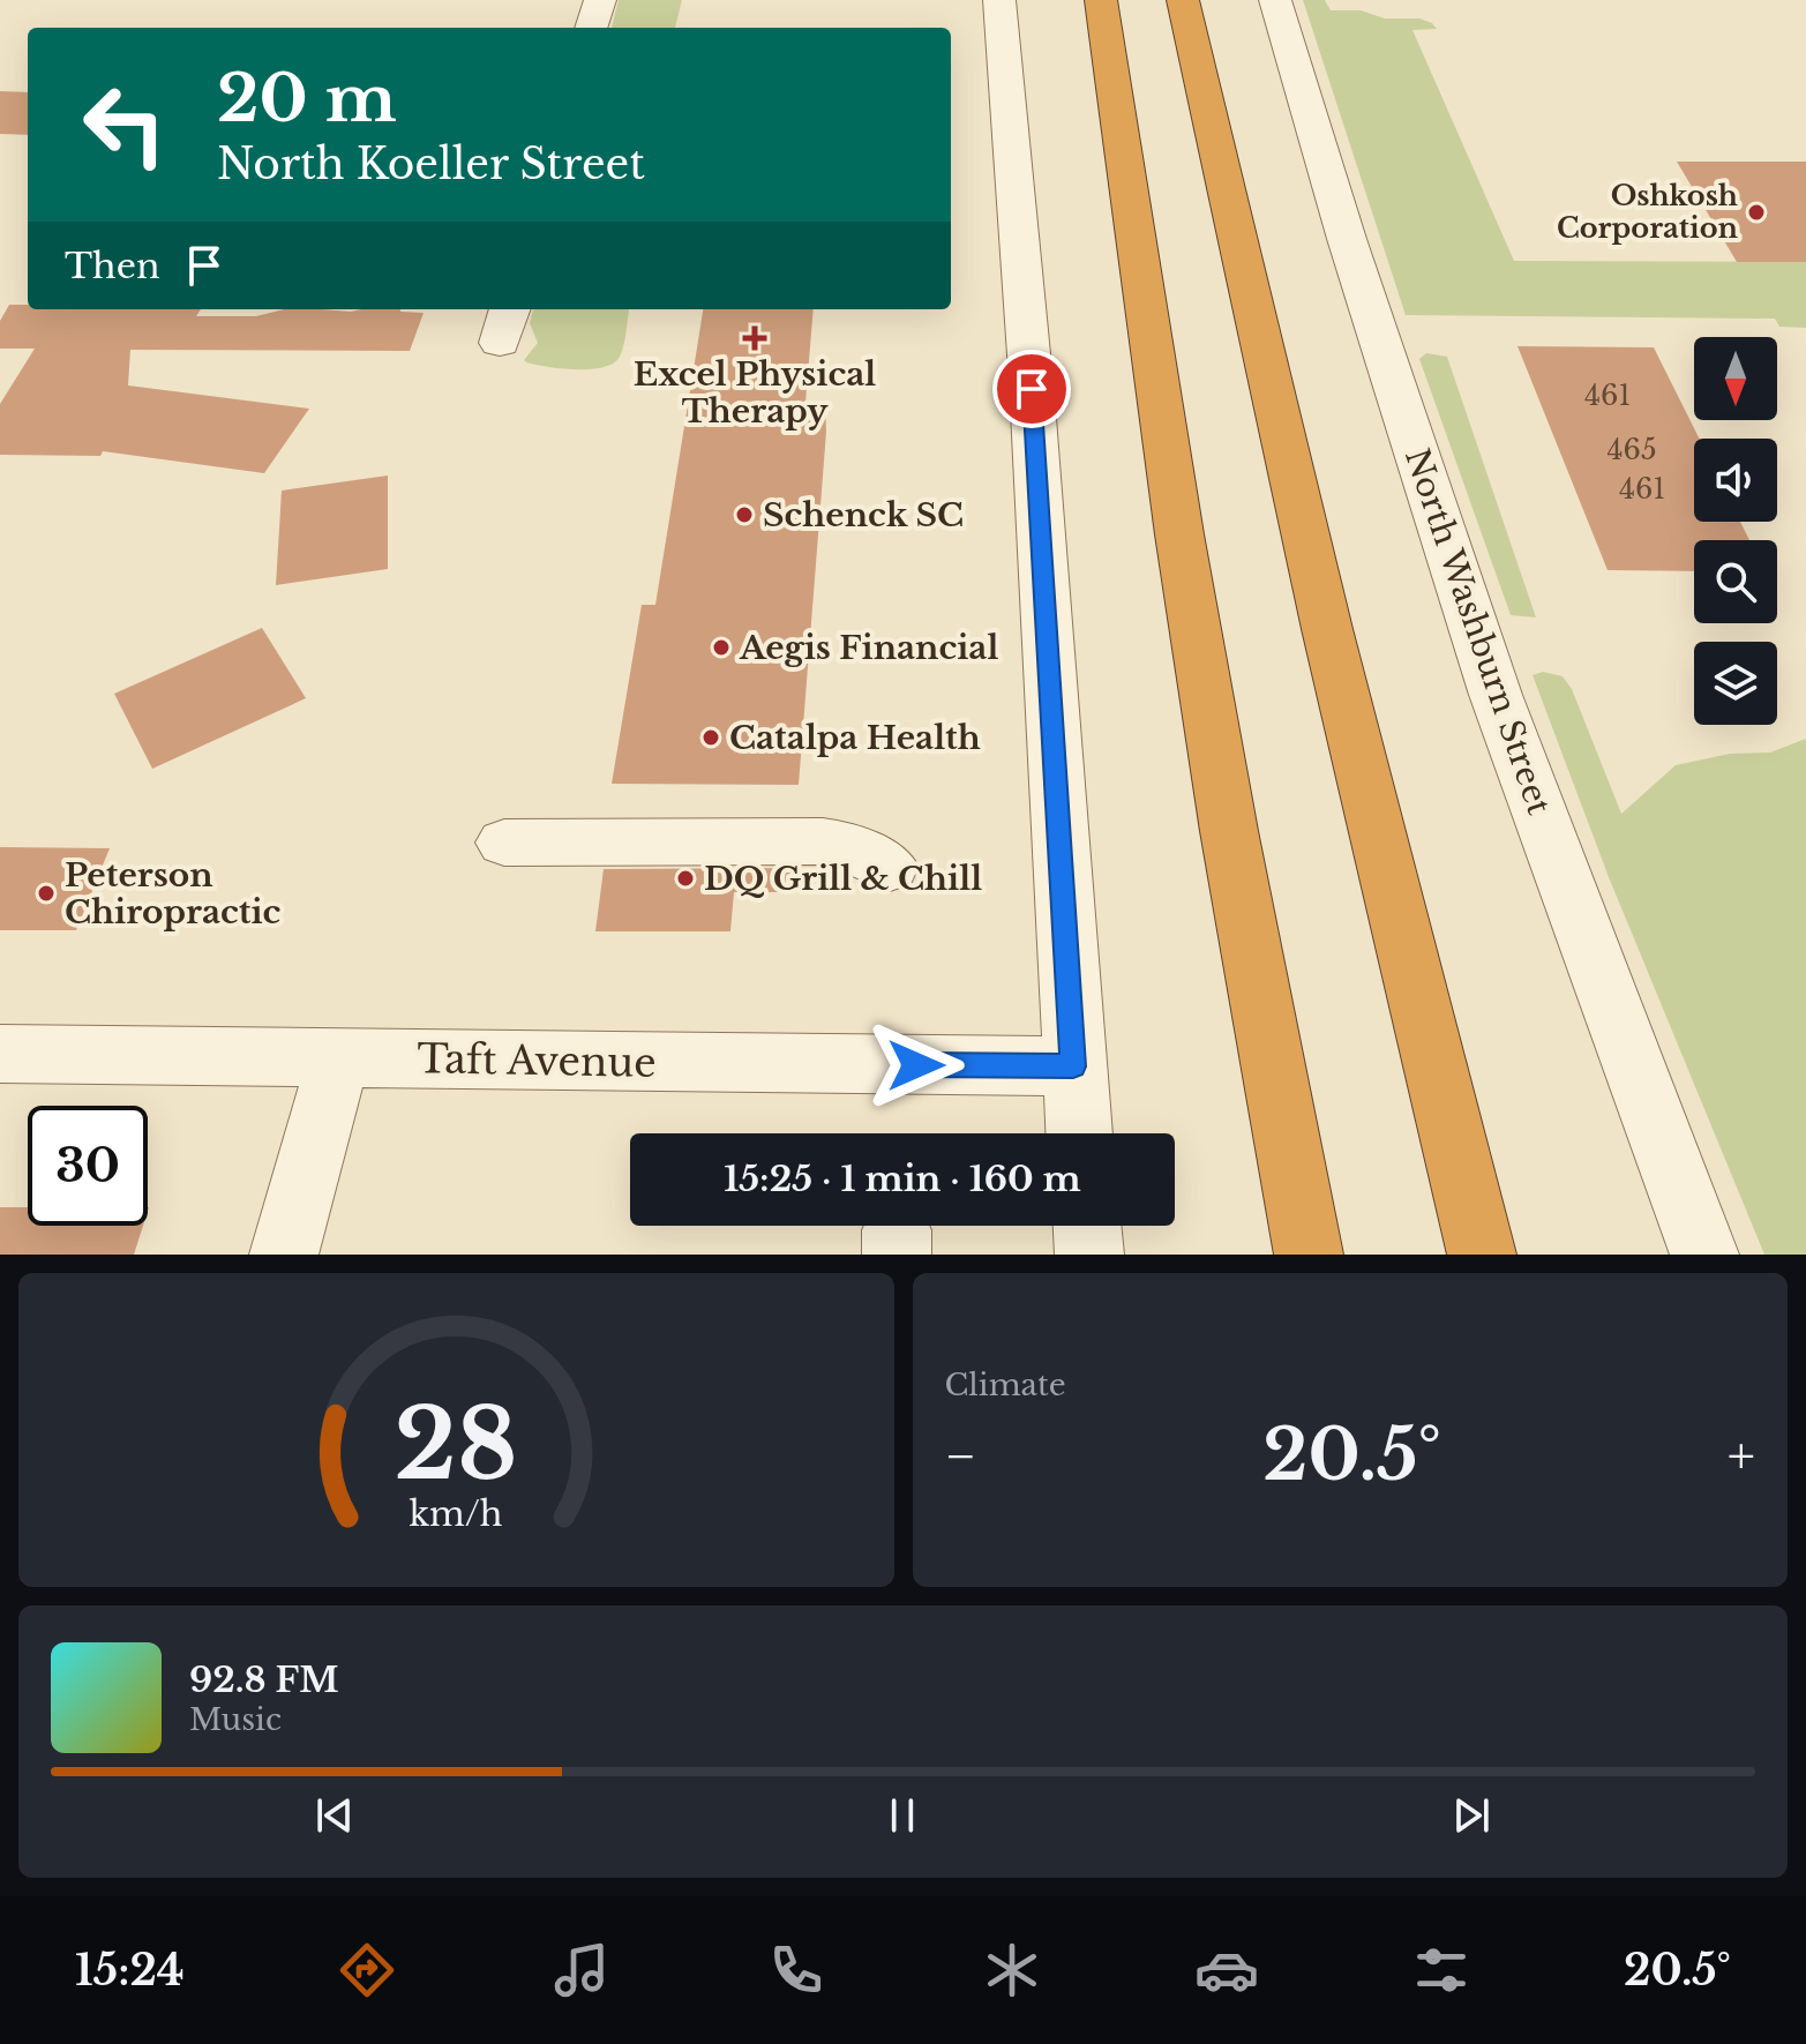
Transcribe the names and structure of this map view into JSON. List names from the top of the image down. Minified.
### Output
{"streets":{"street":["North Washburn Street","Taft Avenue"]},"places":{"other":["Oshkosh Corporation","Schenck SC","Aegis Financial","Catalpa Health","DQ Grill & Chill","Peterson Chiropractic"],"health":["Excel Physical Therapy"]},"house_numbers":["461","465","461"],"north":"bottom","page":{"turn":["20 m","North Koeller Street"],"then":"Then","limit":"30","trip":"15:25 · 1 min · 160 m","tile":"Climate","heat":["−","20.5°","+"],"song":["92.8 FM","Music"],"tabs":["15:24","20.5°"],"gauge":["28","km/h"]}}
